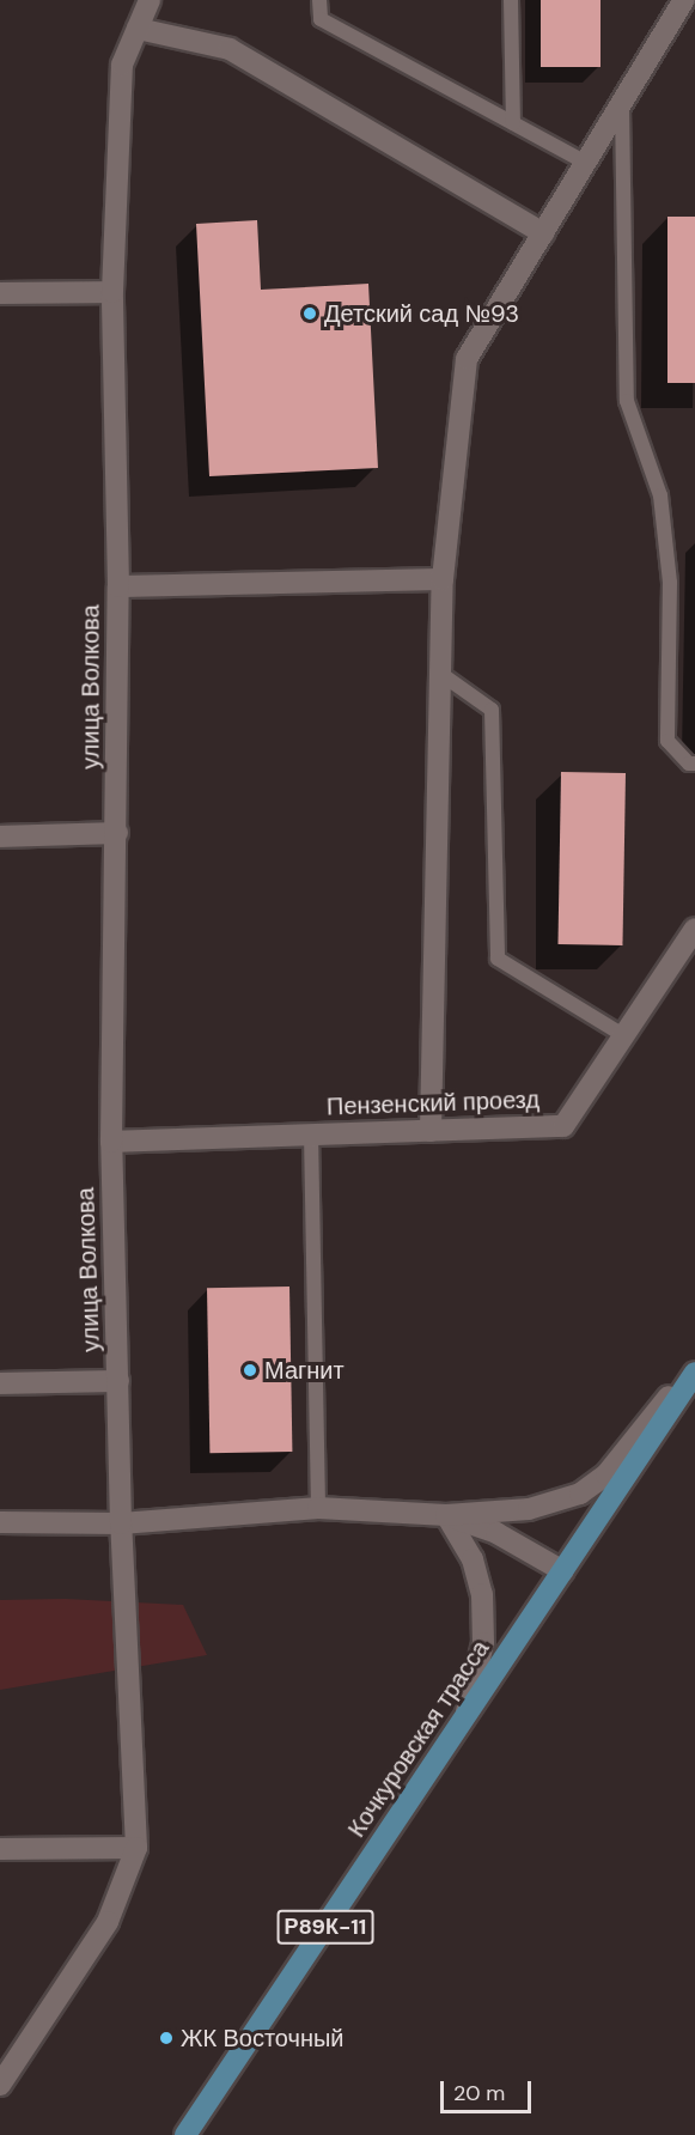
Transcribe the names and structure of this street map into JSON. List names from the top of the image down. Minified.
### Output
{"streets":{"main road":["Кочкуровская трасса","Р89К-11"],"street":["улица Волкова","Пензенский проезд"]},"crossings":[["улица Волкова","Пензенский проезд"]],"places":["Детский сад №93","Магнит","ЖК Восточный"],"scale_bar":"20 m"}
